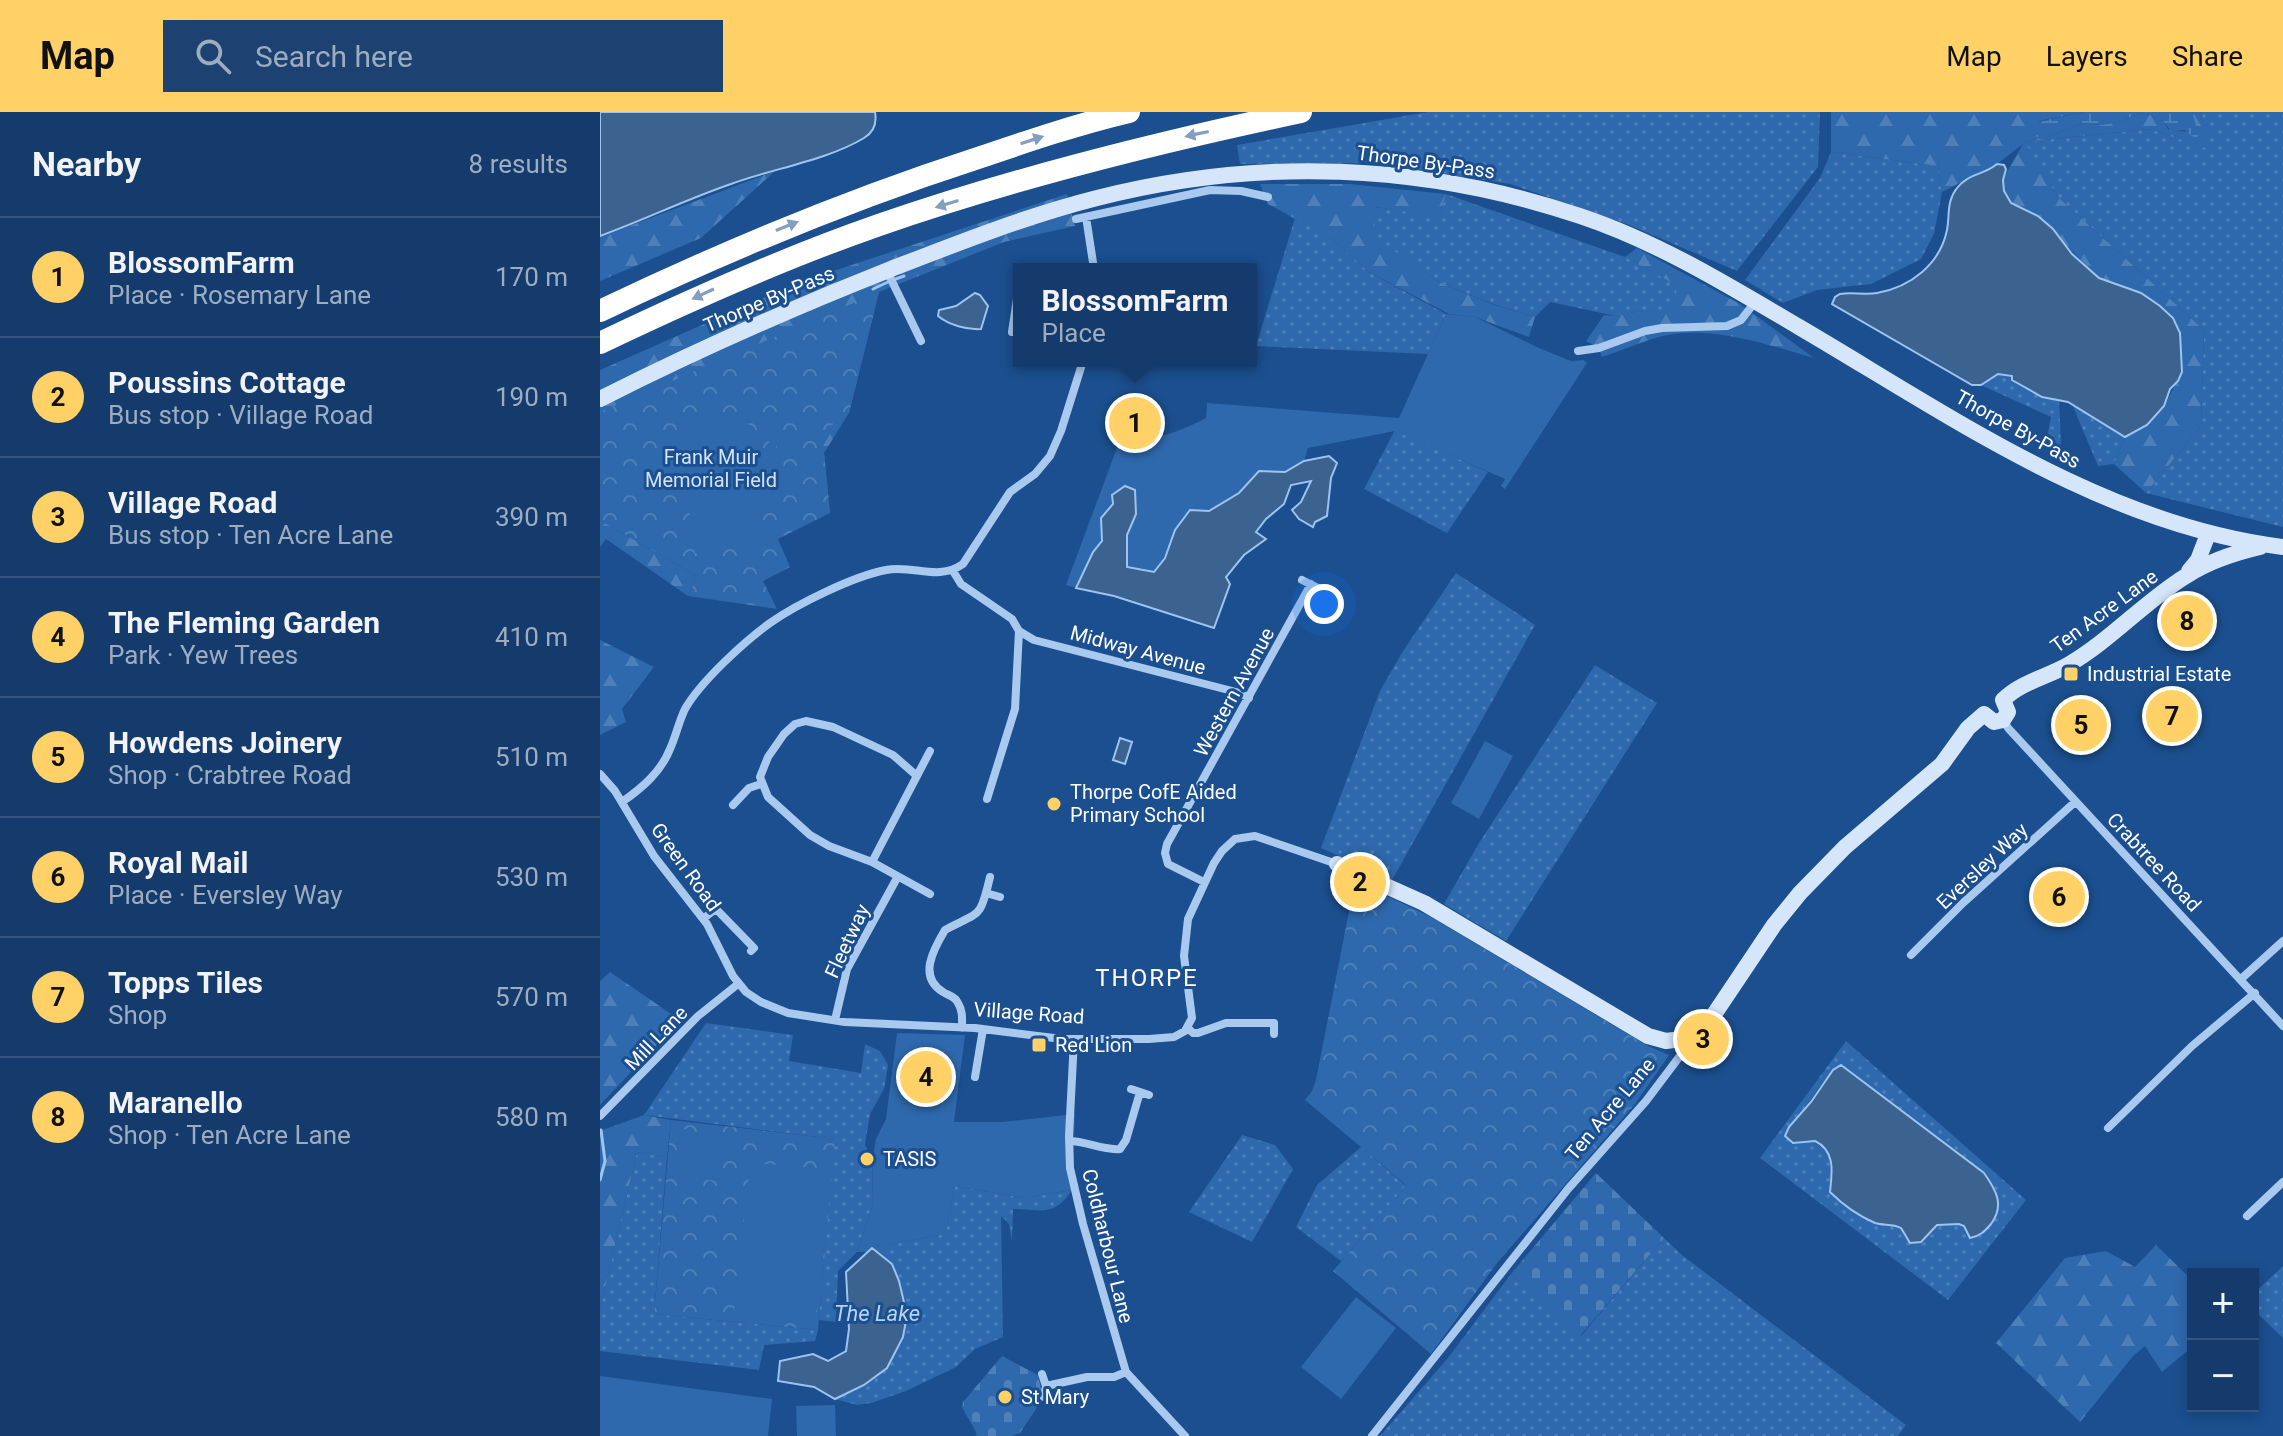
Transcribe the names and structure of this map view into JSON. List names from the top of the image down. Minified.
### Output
{"streets":{"main road":["Thorpe By-Pass","Ten Acre Lane"],"street":["Midway Avenue","Western Avenue","Crabtree Road","Eversley Way","Green Road","Fleetway","Village Road","Mill Lane","Coldharbour Lane"]},"crossings":[["Thorpe By-Pass","Ten Acre Lane"],["Ten Acre Lane","Crabtree Road"],["Midway Avenue","Western Avenue"],["Crabtree Road","Eversley Way"],["Green Road","Village Road"],["Green Road","Mill Lane"],["Fleetway","Village Road"],["Village Road","Mill Lane"],["Village Road","Coldharbour Lane"]],"districts":["THORPE"],"water":["The Lake"],"parks":["Frank Muir Memorial Field"],"places":{"transit":["Industrial Estate","Red Lion"],"other":["Thorpe CofE Aided Primary School","TASIS","St Mary"]},"page":{"header":"Map","search":"Search here","nav":["Map","Layers","Share"],"heading":["Nearby","8 results"],"list":[{"mark":"1","name":"BlossomFarm","note":"Place · Rosemary Lane","value":"170 m"},{"mark":"2","name":"Poussins Cottage","note":"Bus stop · Village Road","value":"190 m"},{"mark":"3","name":"Village Road","note":"Bus stop · Ten Acre Lane","value":"390 m"},{"mark":"4","name":"The Fleming Garden","note":"Park · Yew Trees","value":"410 m"},{"mark":"5","name":"Howdens Joinery","note":"Shop · Crabtree Road","value":"510 m"},{"mark":"6","name":"Royal Mail","note":"Place · Eversley Way","value":"530 m"},{"mark":"7","name":"Topps Tiles","note":"Shop","value":"570 m"},{"mark":"8","name":"Maranello","note":"Shop · Ten Acre Lane","value":"580 m"}],"popup":["BlossomFarm","Place"],"pins":["1","8","7","5","2","6","3","4"],"map_buttons":["+","−"]}}
